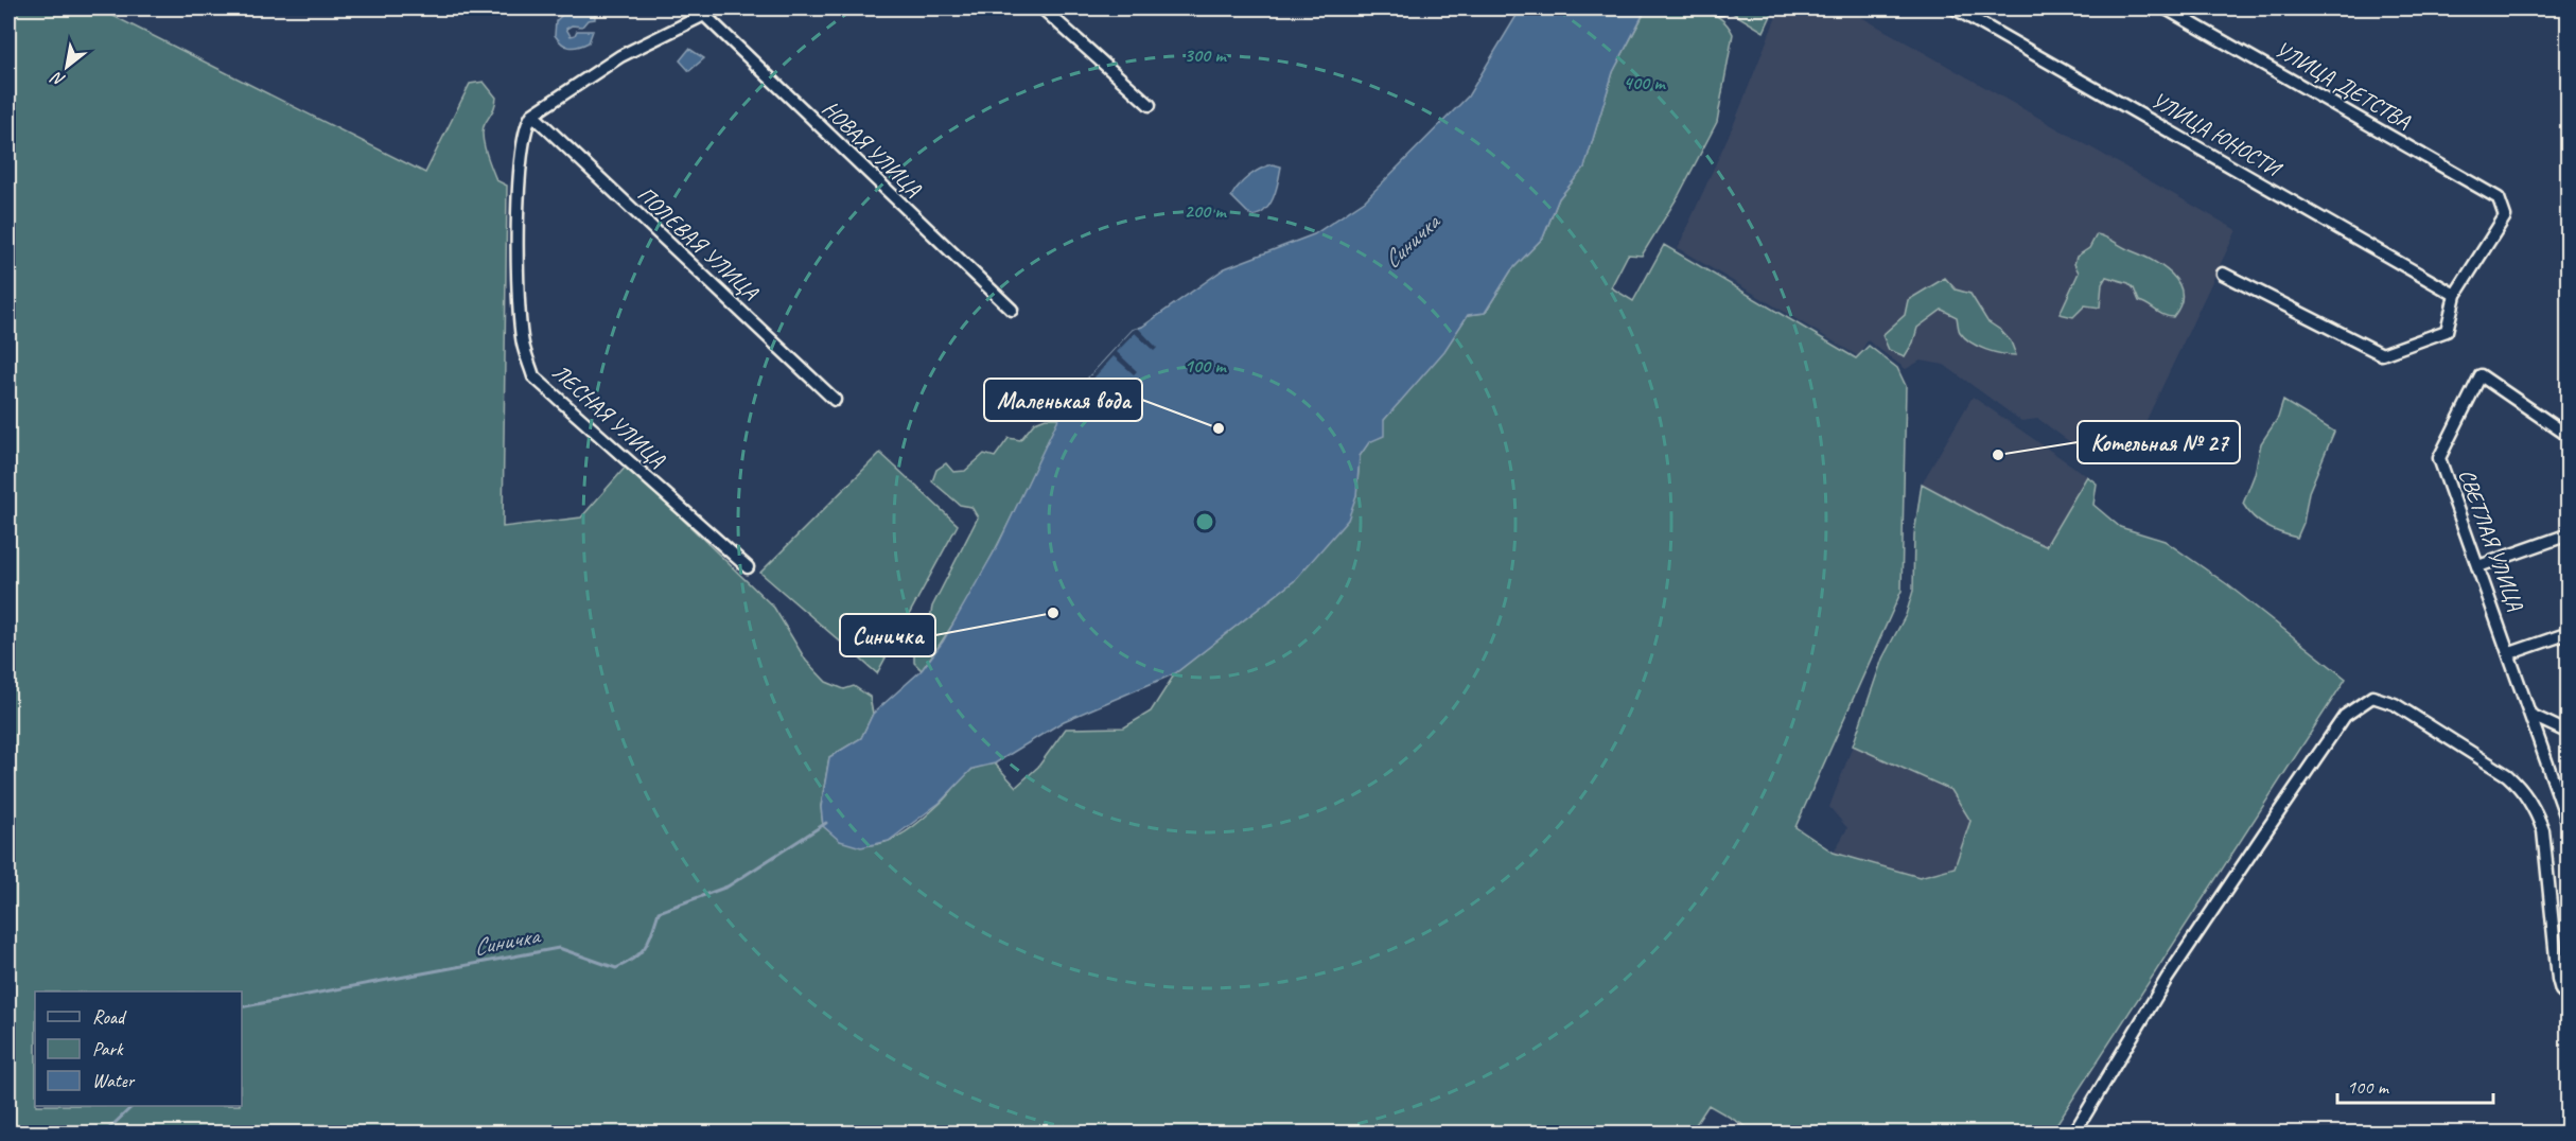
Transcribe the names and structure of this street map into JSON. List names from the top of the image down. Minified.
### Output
{"streets":{"street":["УЛИЦА ДЕТСТВА","УЛИЦА ЮНОСТИ","НОВАЯ УЛИЦА","ПОЛЕВАЯ УЛИЦА","ЛЕСНАЯ УЛИЦА","СВЕТЛАЯ УЛИЦА"]},"crossings":[["УЛИЦА ДЕТСТВА","УЛИЦА ЮНОСТИ"],["ПОЛЕВАЯ УЛИЦА","ЛЕСНАЯ УЛИЦА"]],"water":["Синичка"],"places":["Маленькая вода","Котельная № 27","Синичка"],"legend":["Road","Park","Water"],"scale_bar":"100 m","north":"bottom left","rings":["300 m","400 m","200 m","100 m"]}
